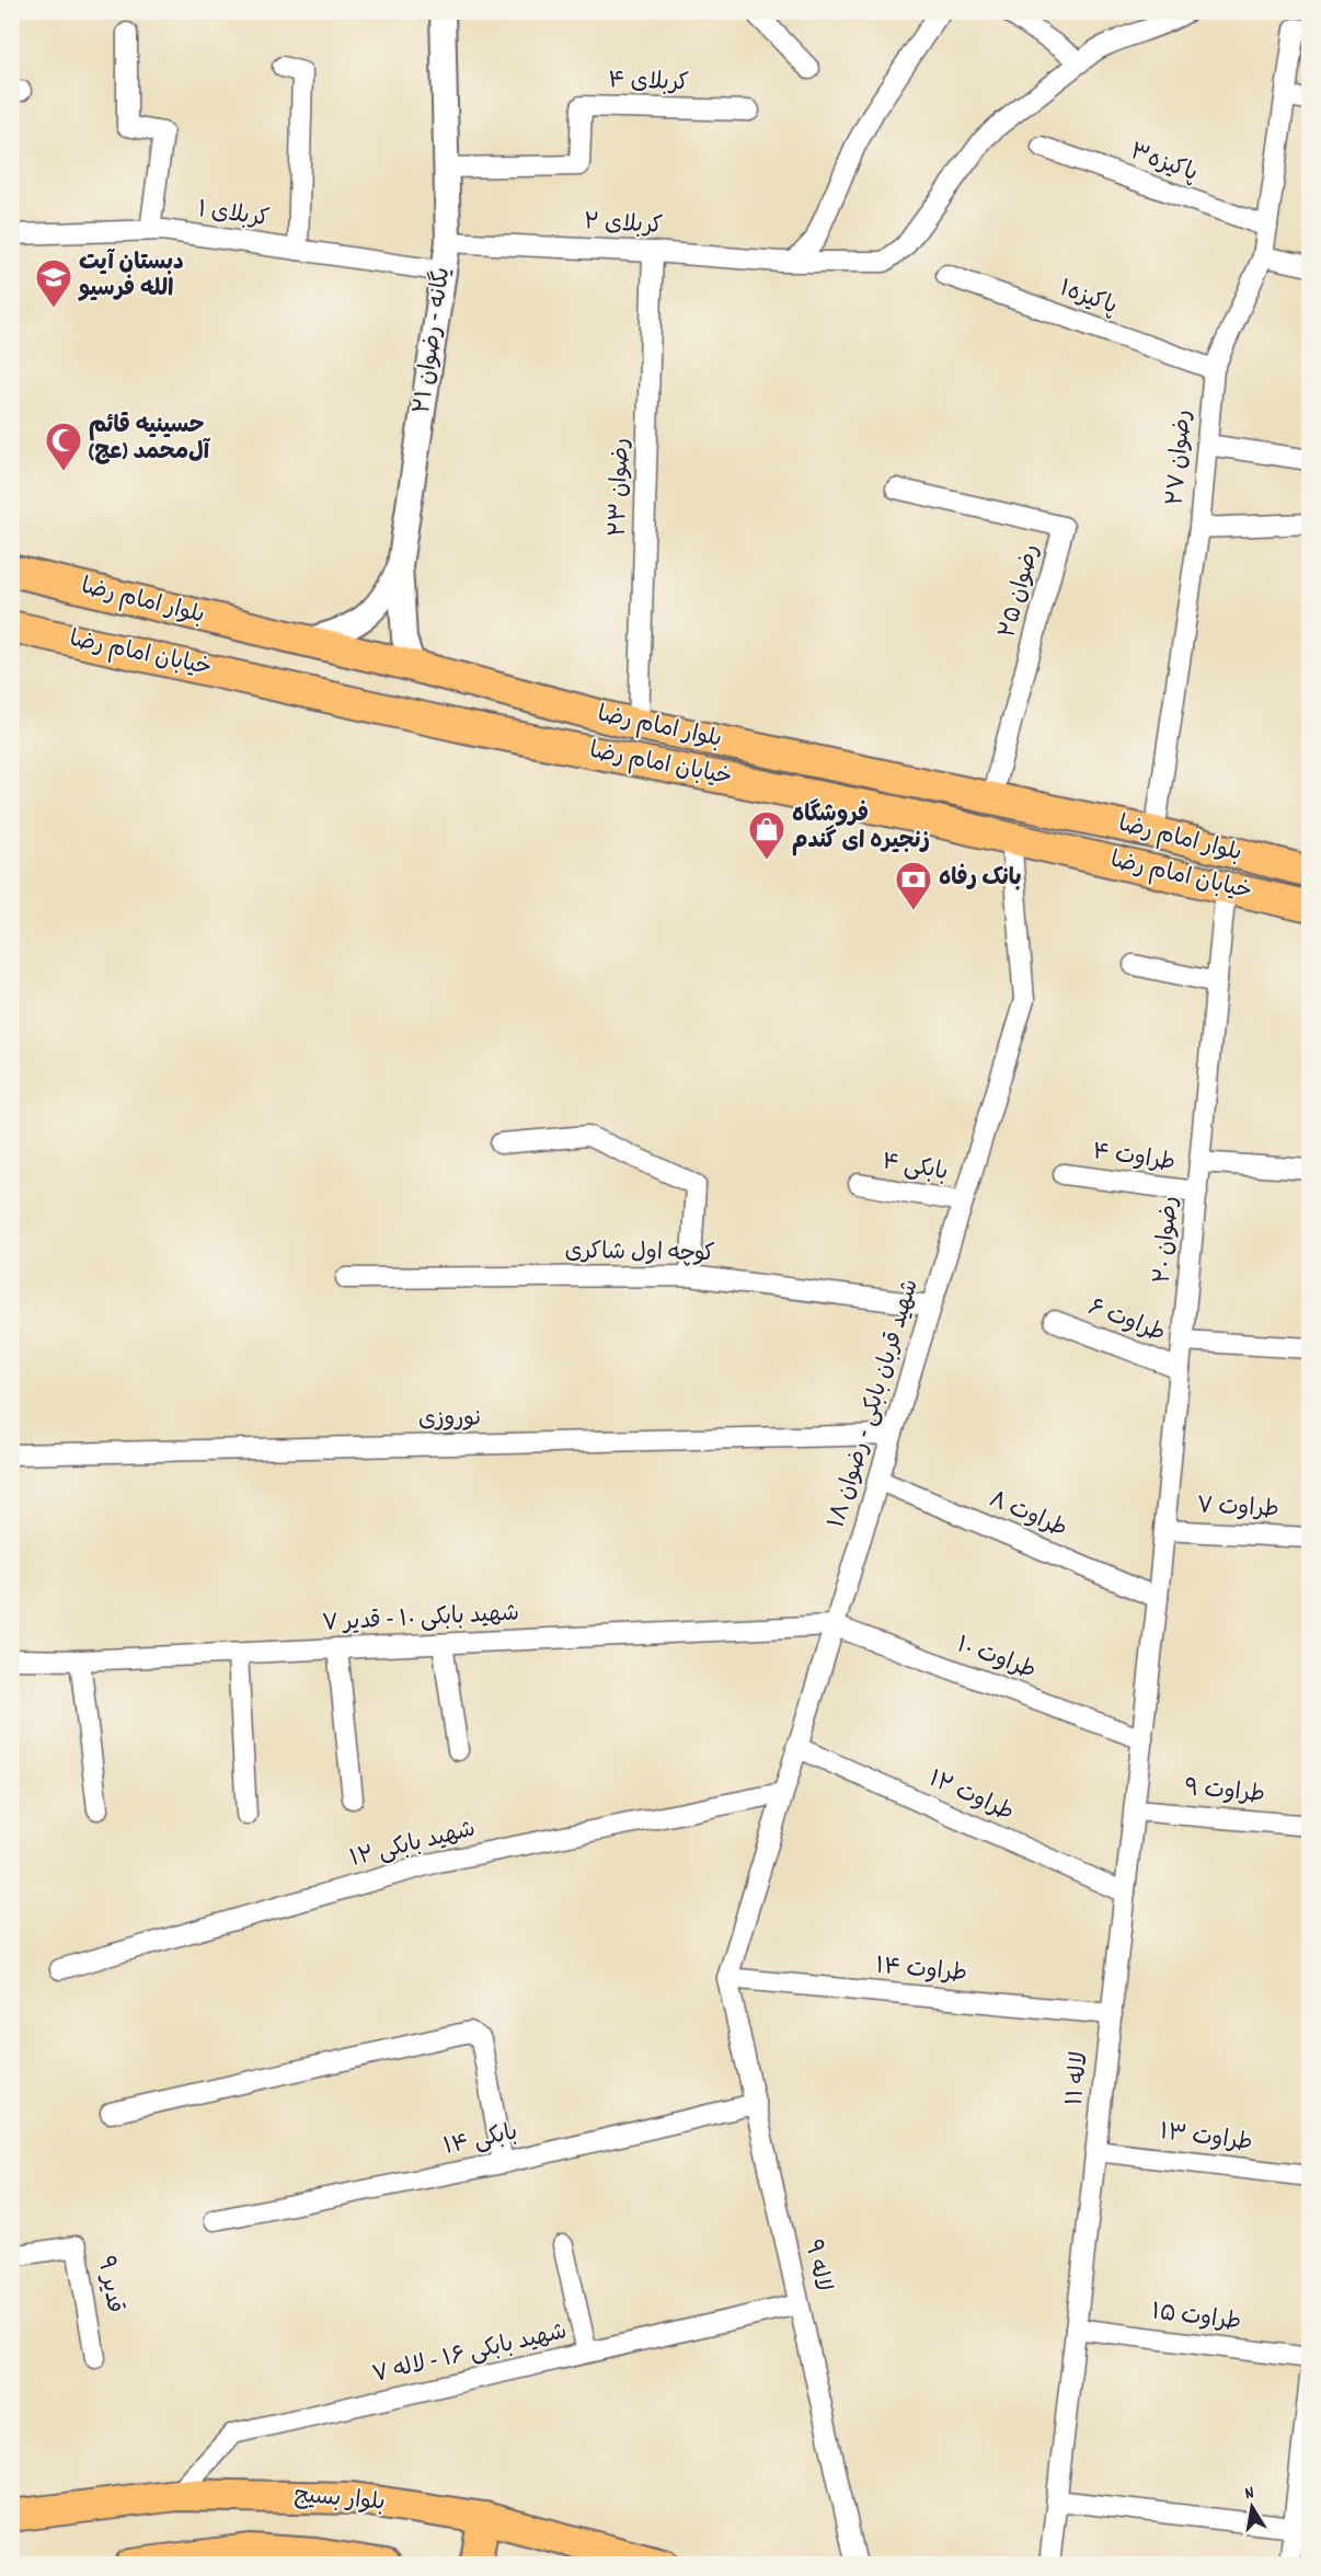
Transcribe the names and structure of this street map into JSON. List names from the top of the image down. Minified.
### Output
{"streets":{"main road":["بلوار امام رضا","خیابان امام رضا","بلوار بسیج"],"street":["کربلای ۴","پاکیزه۳","کربلای ۱","کربلای ۲","پاکیزه۱","یگانه - رضوان ۲۱","رضوان ۲۷","رضوان ۲۳","رضوان ۲۵","طراوت ۴","بابکی ۴","رضوان ۲۰","کوچه اول شاکری","طراوت ۶","شهید قربان بابکی - رضوان ۱۸","نوروزی","طراوت ۷","طراوت ۸","شهید بابکی ۱۰ - قدیر ۷","طراوت ۱۰","طراوت ۹","طراوت ۱۲","شهید بابکی ۱۲","طراوت ۱۴","لاله ۱۱","طراوت ۱۳","بابکی ۱۴","لاله ۹","قدیر ۹","طراوت ۱۵","شهید بابکی ۱۶ - لاله ۷"]},"crossings":[["کربلای ۴","یگانه - رضوان ۲۱"],["پاکیزه۳","رضوان ۲۷"],["کربلای ۱","یگانه - رضوان ۲۱"],["کربلای ۲","یگانه - رضوان ۲۱"],["کربلای ۲","رضوان ۲۳"],["پاکیزه۱","رضوان ۲۷"],["یگانه - رضوان ۲۱","بلوار امام رضا"],["رضوان ۲۷","بلوار امام رضا"],["رضوان ۲۳","بلوار امام رضا"],["رضوان ۲۵","بلوار امام رضا"],["خیابان امام رضا","رضوان ۲۰"],["خیابان امام رضا","شهید قربان بابکی - رضوان ۱۸"],["طراوت ۴","رضوان ۲۰"],["بابکی ۴","شهید قربان بابکی - رضوان ۱۸"],["رضوان ۲۰","طراوت ۶"],["رضوان ۲۰","طراوت ۷"],["رضوان ۲۰","طراوت ۸"],["رضوان ۲۰","لاله ۱۱"],["کوچه اول شاکری","شهید قربان بابکی - رضوان ۱۸"],["شهید قربان بابکی - رضوان ۱۸","نوروزی"],["شهید قربان بابکی - رضوان ۱۸","طراوت ۸"],["شهید قربان بابکی - رضوان ۱۸","شهید بابکی ۱۰ - قدیر ۷"],["شهید قربان بابکی - رضوان ۱۸","طراوت ۱۰"],["شهید قربان بابکی - رضوان ۱۸","طراوت ۱۲"],["شهید قربان بابکی - رضوان ۱۸","شهید بابکی ۱۲"],["شهید قربان بابکی - رضوان ۱۸","طراوت ۱۴"],["شهید قربان بابکی - رضوان ۱۸","لاله ۹"],["طراوت ۸","لاله ۱۱"],["شهید بابکی ۱۰ - قدیر ۷","طراوت ۱۰"],["طراوت ۱۰","لاله ۱۱"],["طراوت ۹","لاله ۱۱"],["طراوت ۱۲","لاله ۱۱"],["طراوت ۱۴","لاله ۱۱"],["طراوت ۱۴","لاله ۹"],["لاله ۱۱","طراوت ۱۳"],["لاله ۱۱","طراوت ۱۵"],["بابکی ۱۴","لاله ۹"],["لاله ۹","شهید بابکی ۱۶ - لاله ۷"],["شهید بابکی ۱۶ - لاله ۷","بلوار بسیج"]],"places":{"school or university":["دبستان آیت الله فرسیو"],"mosque":["حسینیه قائم آل‌محمد (عج)"],"shop":["فروشگاه زنجیره ای گندم"],"bank":["بانک رفاه"]},"north":"top"}
